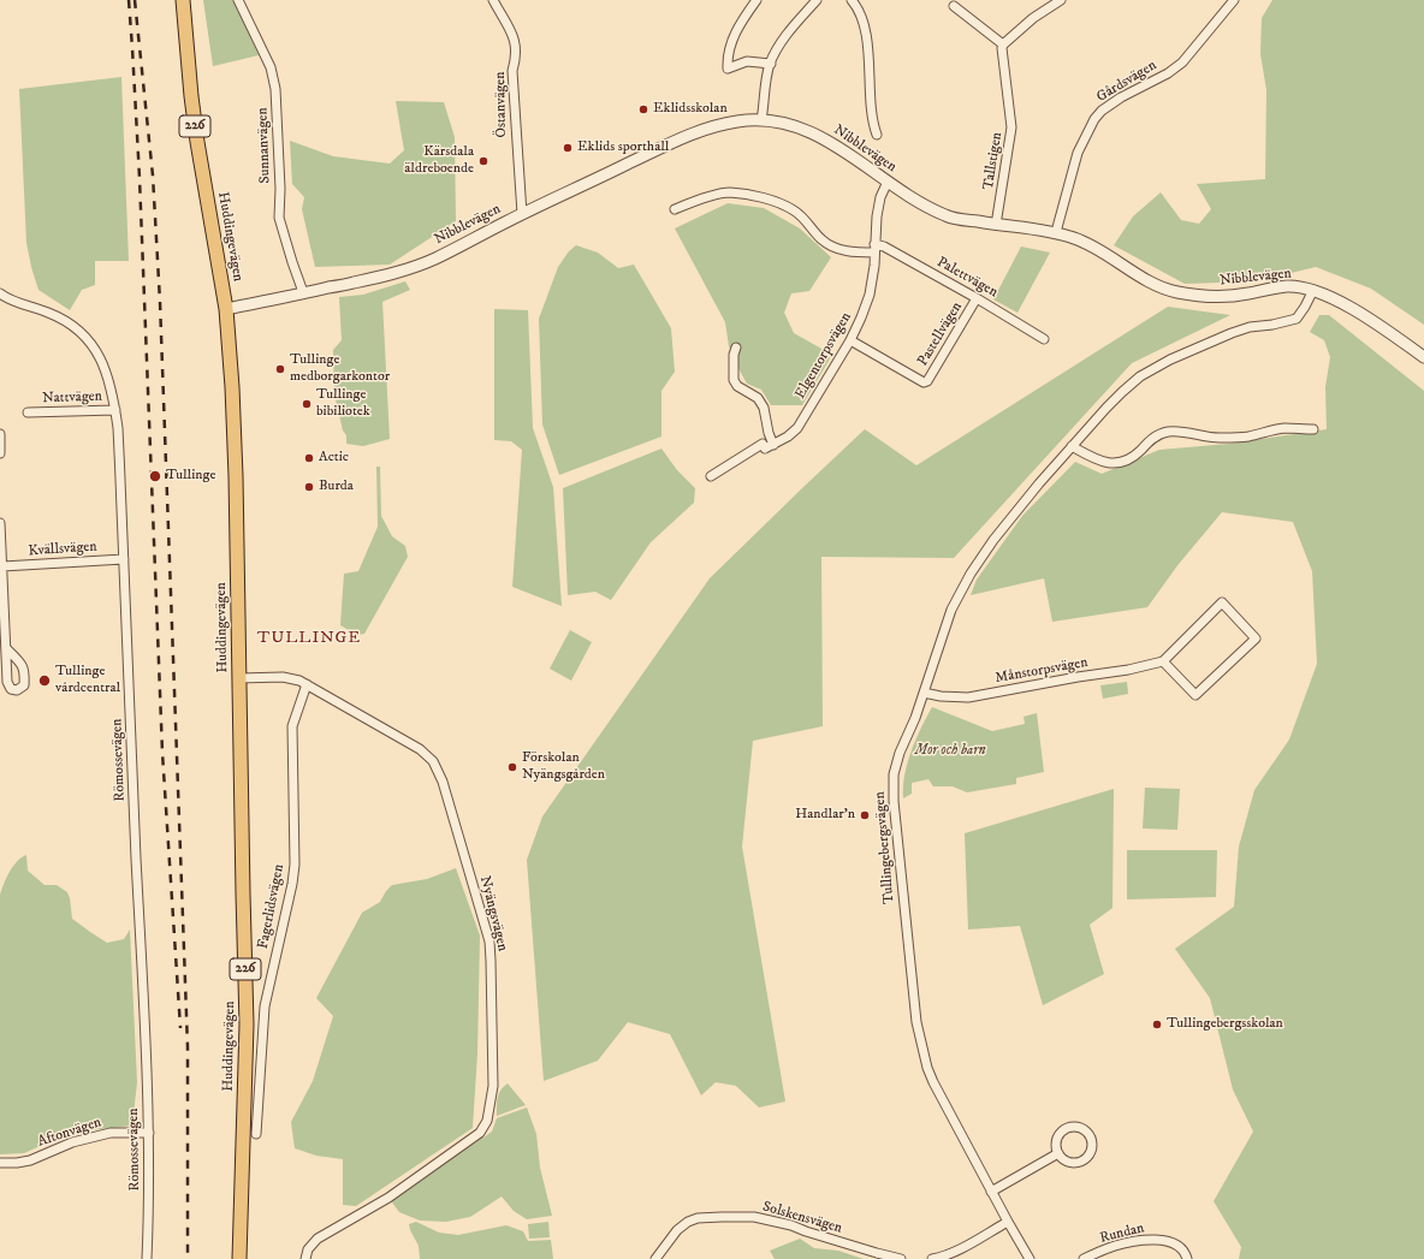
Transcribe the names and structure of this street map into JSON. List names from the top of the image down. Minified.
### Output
{"streets":{"main road":["226","Huddingevägen"],"street":["Gårdsvägen","Östanvägen","Sunnanvägen","Nibblevägen","Tallstigen","Palettvägen","Pastellvägen","Elgentorpsvägen","Nattvägen","Kvällsvägen","Månstorpsvägen","Römossevägen","Tullingebergsvägen","Fagerlidsvägen","Nyängsvägen","Aftonvägen","Solskensvägen","Rundan"]},"crossings":[["Gårdsvägen","Nibblevägen"],["Östanvägen","Nibblevägen"],["Sunnanvägen","Nibblevägen"],["Nibblevägen","Tallstigen"],["Nibblevägen","Huddingevägen"],["Nibblevägen","Elgentorpsvägen"],["Nibblevägen","Tullingebergsvägen"],["Huddingevägen","Nyängsvägen"],["Palettvägen","Pastellvägen"],["Palettvägen","Elgentorpsvägen"],["Pastellvägen","Elgentorpsvägen"],["Nattvägen","Römossevägen"],["Kvällsvägen","Römossevägen"],["Månstorpsvägen","Tullingebergsvägen"],["Römossevägen","Aftonvägen"],["Fagerlidsvägen","Nyängsvägen"]],"districts":["TULLINGE"],"parks":["Mor och barn"],"places":["Eklidsskolan","Eklids sporthall","Kärsdala äldreboende","Tullinge medborgarkontor","Tullinge bibiliotek","Actic","Tullinge","Burda","Tullinge vårdcentral","Förskolan Nyängsgården","Handlar'n","Tullingebergsskolan"]}
